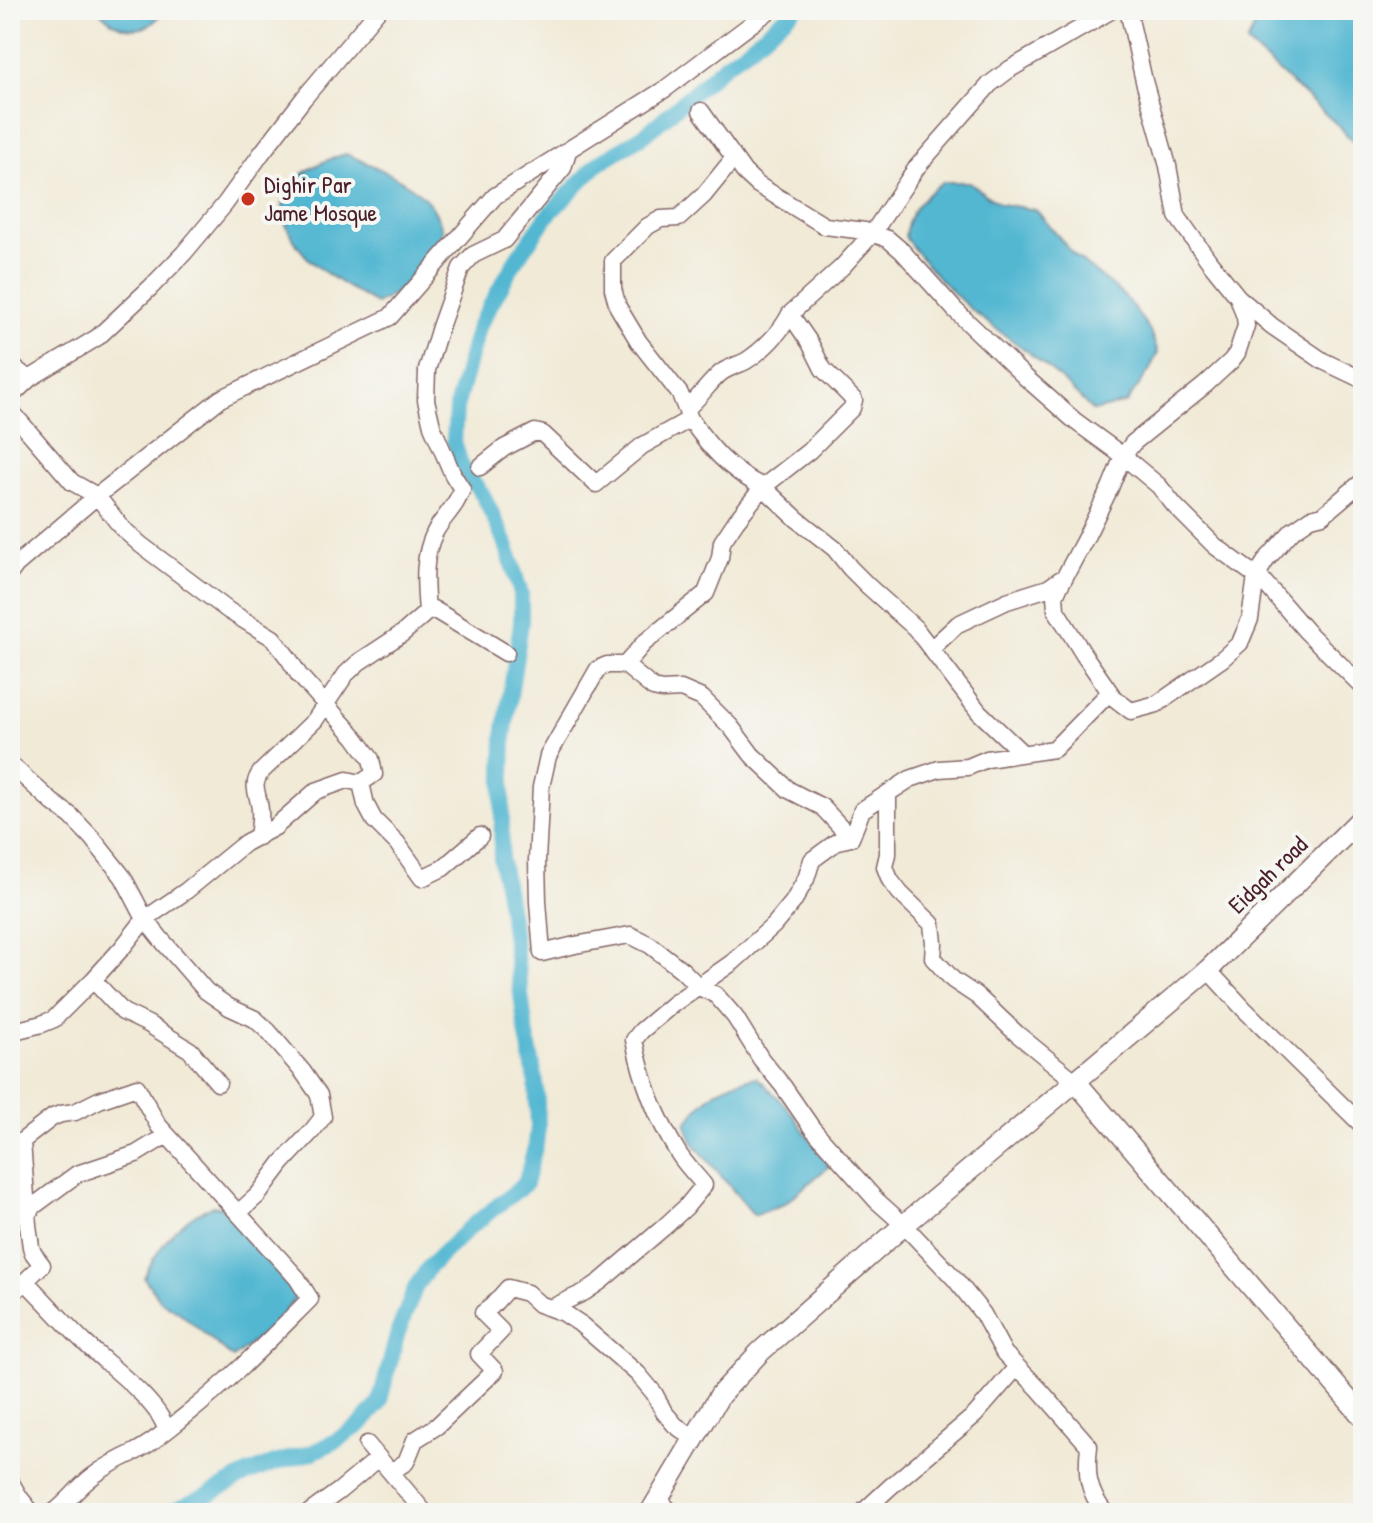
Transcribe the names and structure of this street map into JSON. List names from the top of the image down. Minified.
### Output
{"streets":{"street":["Eidgah road"]},"places":["Dighir Par Jame Mosque"]}
